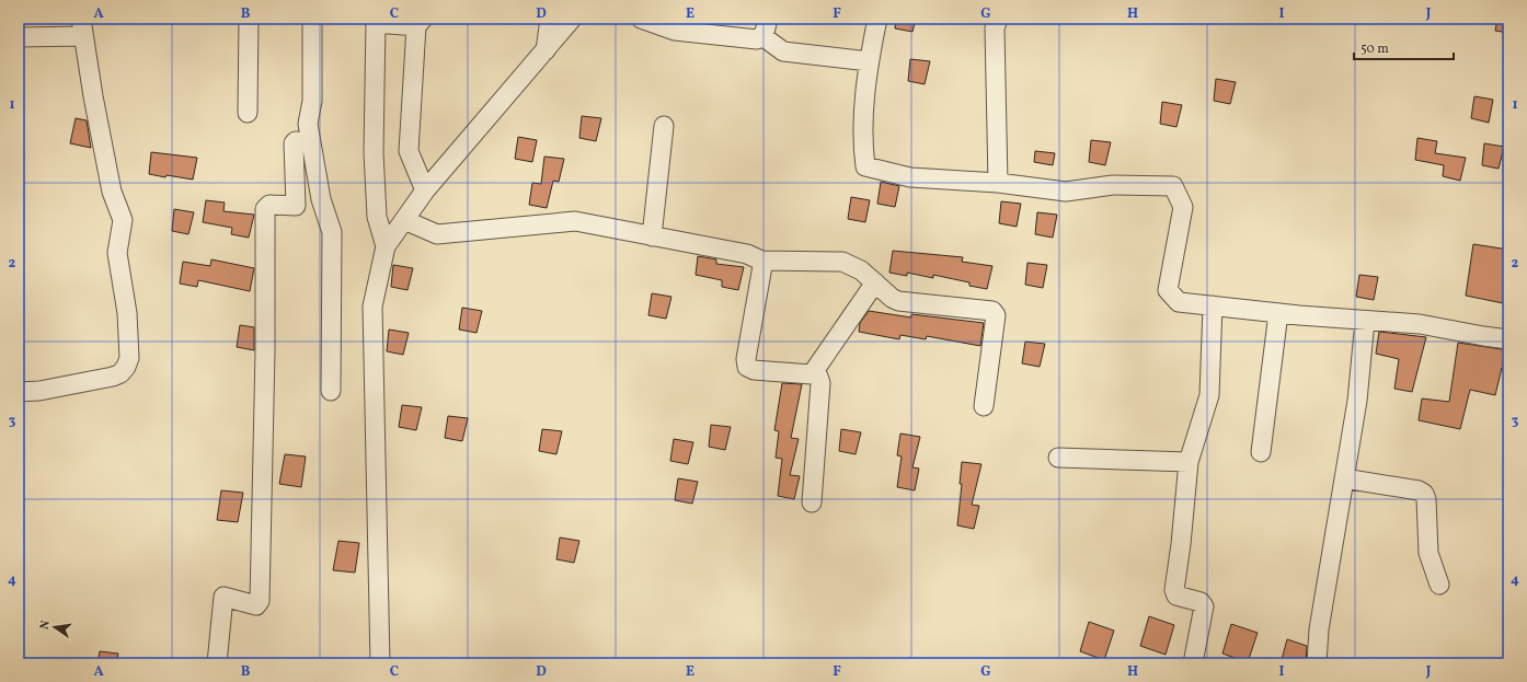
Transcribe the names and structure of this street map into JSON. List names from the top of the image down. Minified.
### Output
{"scale_bar":"50 m","north":"left","grid":{"columns":["A","B","C","D","E","F","G","H","I","J"],"rows":["1","2","3","4"]}}
